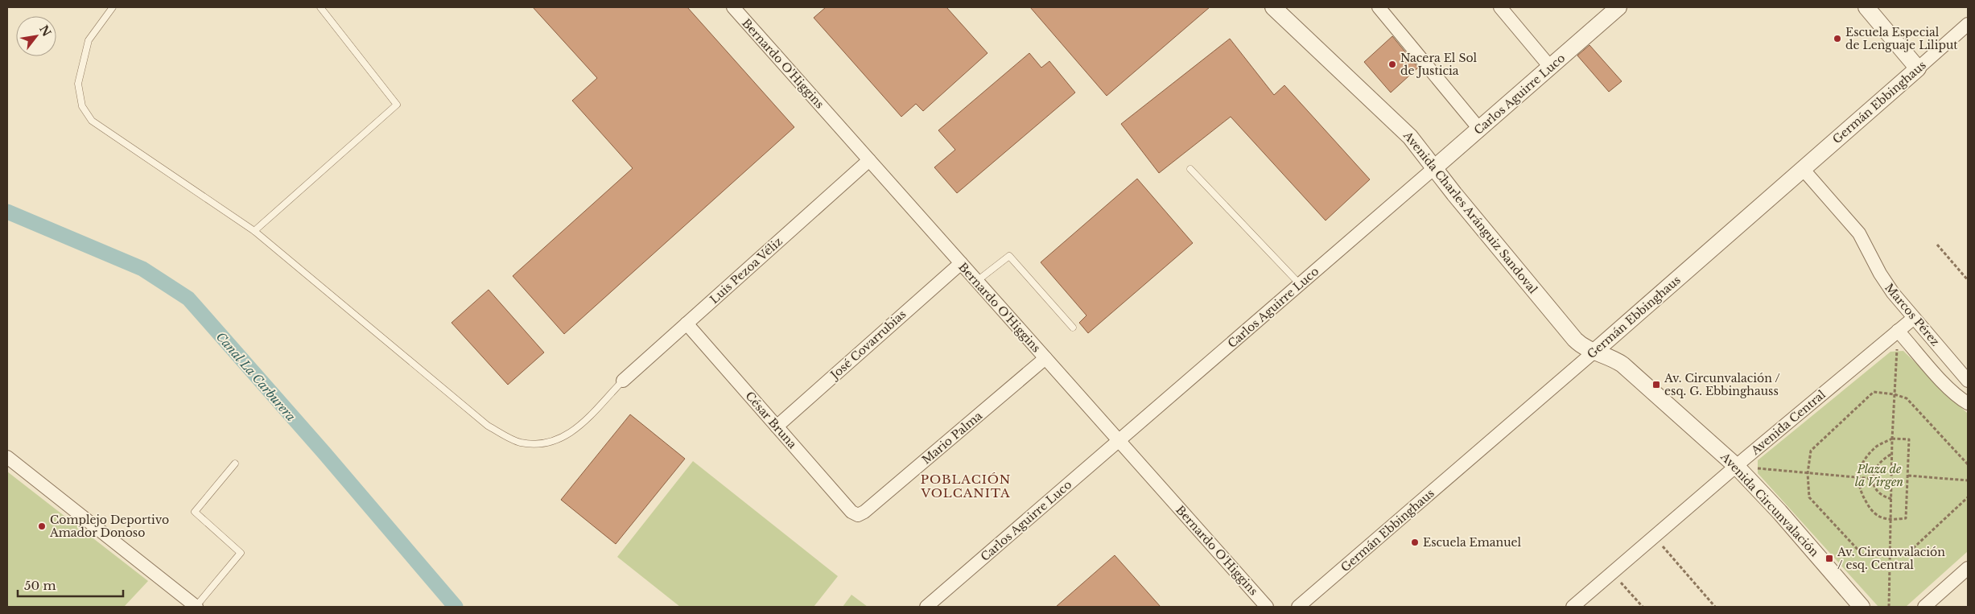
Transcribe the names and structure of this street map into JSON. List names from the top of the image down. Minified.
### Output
{"streets":{"street":["Bernardo O'Higgins","Carlos Aguirre Luco","Germán Ebbinghaus","Avenida Charles Aránguiz Sandoval","Luis Pezoa Véliz","Marcos Pérez","José Covarrubias","César Bruna","Avenida Central","Mario Palma","Avenida Circunvalación"]},"crossings":[["Bernardo O'Higgins","Carlos Aguirre Luco"],["Bernardo O'Higgins","Luis Pezoa Véliz"],["Bernardo O'Higgins","José Covarrubias"],["Bernardo O'Higgins","Mario Palma"],["Carlos Aguirre Luco","Avenida Charles Aránguiz Sandoval"],["Germán Ebbinghaus","Avenida Charles Aránguiz Sandoval"],["Germán Ebbinghaus","Marcos Pérez"],["Germán Ebbinghaus","Avenida Circunvalación"],["Avenida Charles Aránguiz Sandoval","Avenida Circunvalación"],["Luis Pezoa Véliz","César Bruna"],["Marcos Pérez","Avenida Central"],["José Covarrubias","César Bruna"],["César Bruna","Mario Palma"],["Avenida Central","Avenida Circunvalación"]],"districts":["POBLACIÓN VOLCANITA"],"water":["Canal La Carburera"],"parks":["Plaza de la Virgen"],"places":{"other":["Escuela Especial de Lenguaje Liliput","Nacera El Sol de Justicia","Complejo Deportivo Amador Donoso","Escuela Emanuel"],"transit":["Av. Circunvalación / esq. G. Ebbinghauss","Av. Circunvalación / esq. Central"]},"scale_bar":"50 m","north":"top right"}
